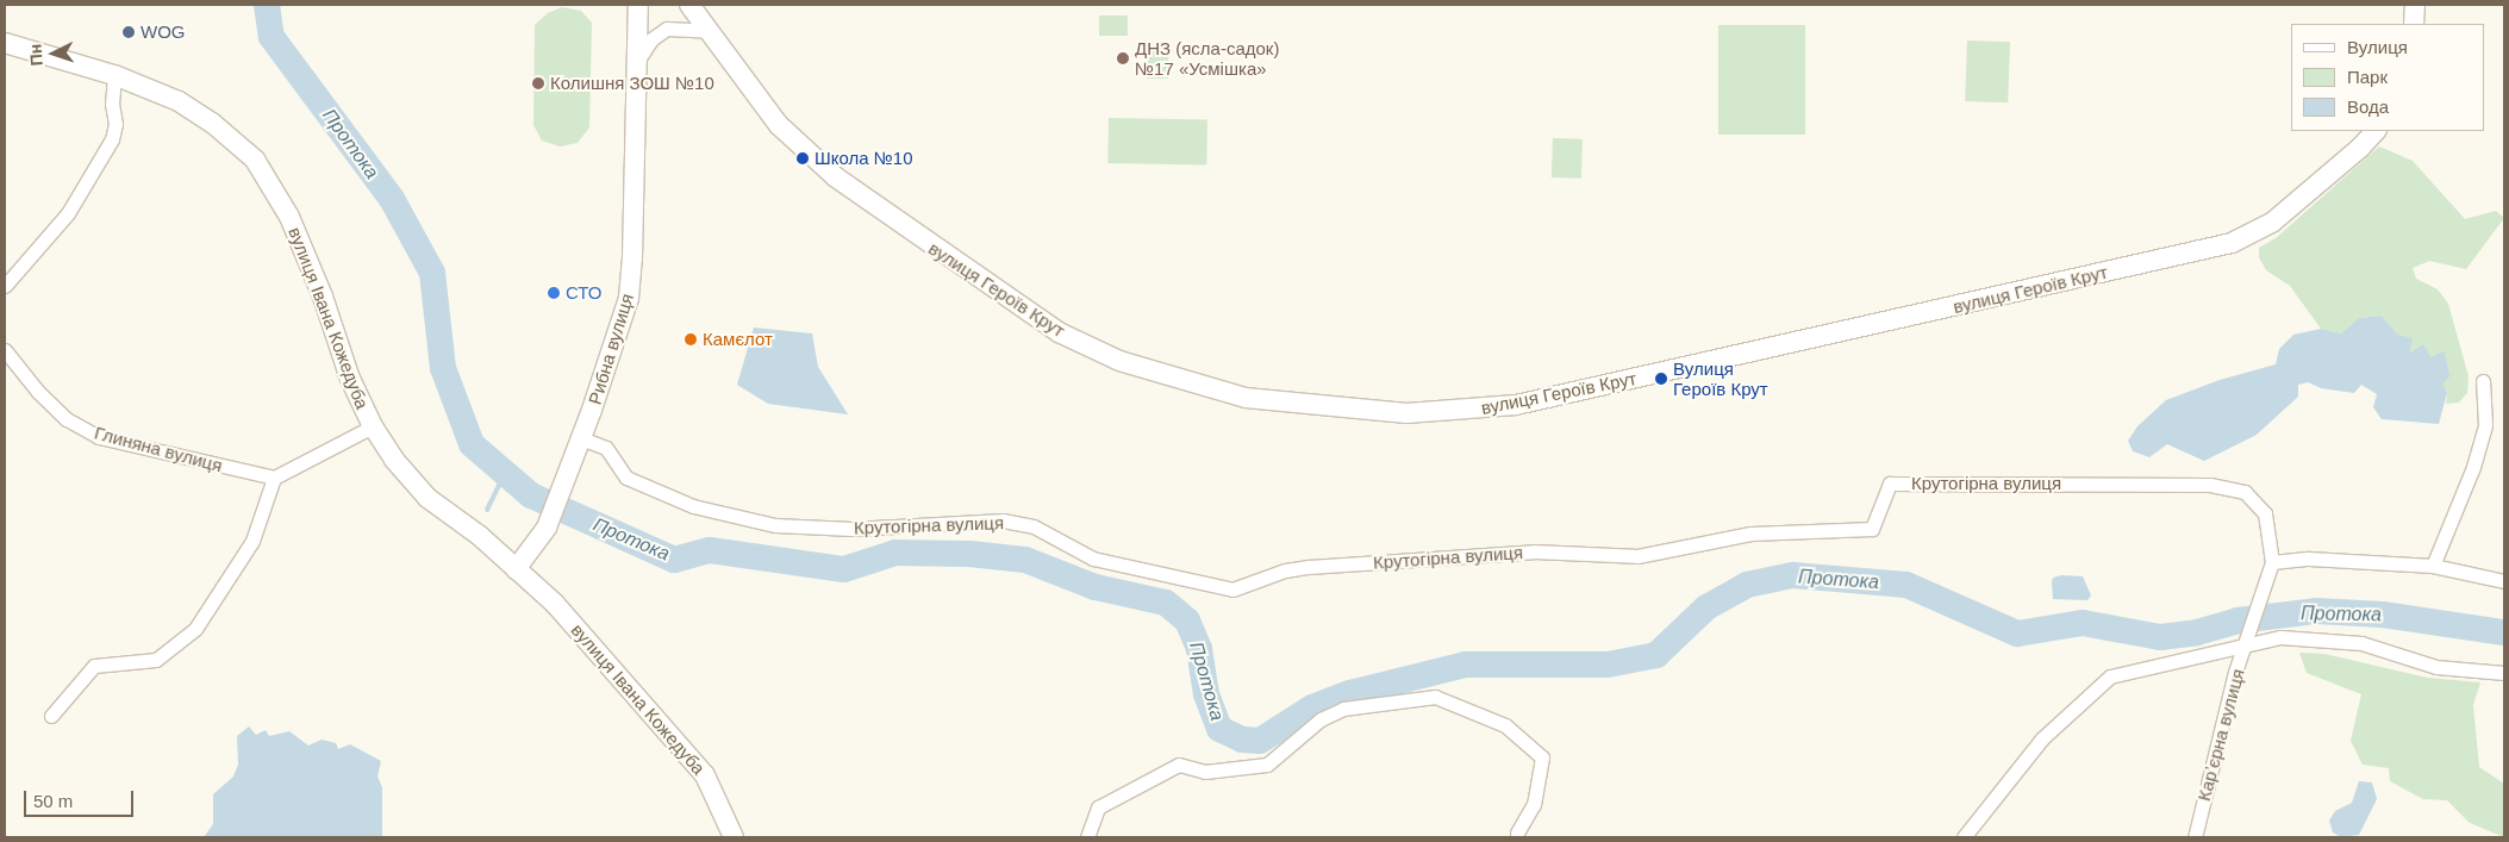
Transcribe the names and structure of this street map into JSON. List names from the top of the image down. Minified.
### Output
{"streets":{"street":["вулиця Героїв Крут","вулиця Івана Кожедуба","Рибна вулиця","Глиняна вулиця","Крутогірна вулиця","Карʼєрна вулиця"]},"crossings":[["вулиця Івана Кожедуба","Рибна вулиця"],["Рибна вулиця","Крутогірна вулиця"]],"water":["Протока"],"places":["WOG","ДНЗ (ясла-садок) №17 «Усмішка»","Колишня ЗОШ №10","Школа №10","СТО","Камєлот","Вулиця Героїв Крут"],"legend":["Вулиця","Парк","Вода"],"scale_bar":"50 m","north":"left"}
